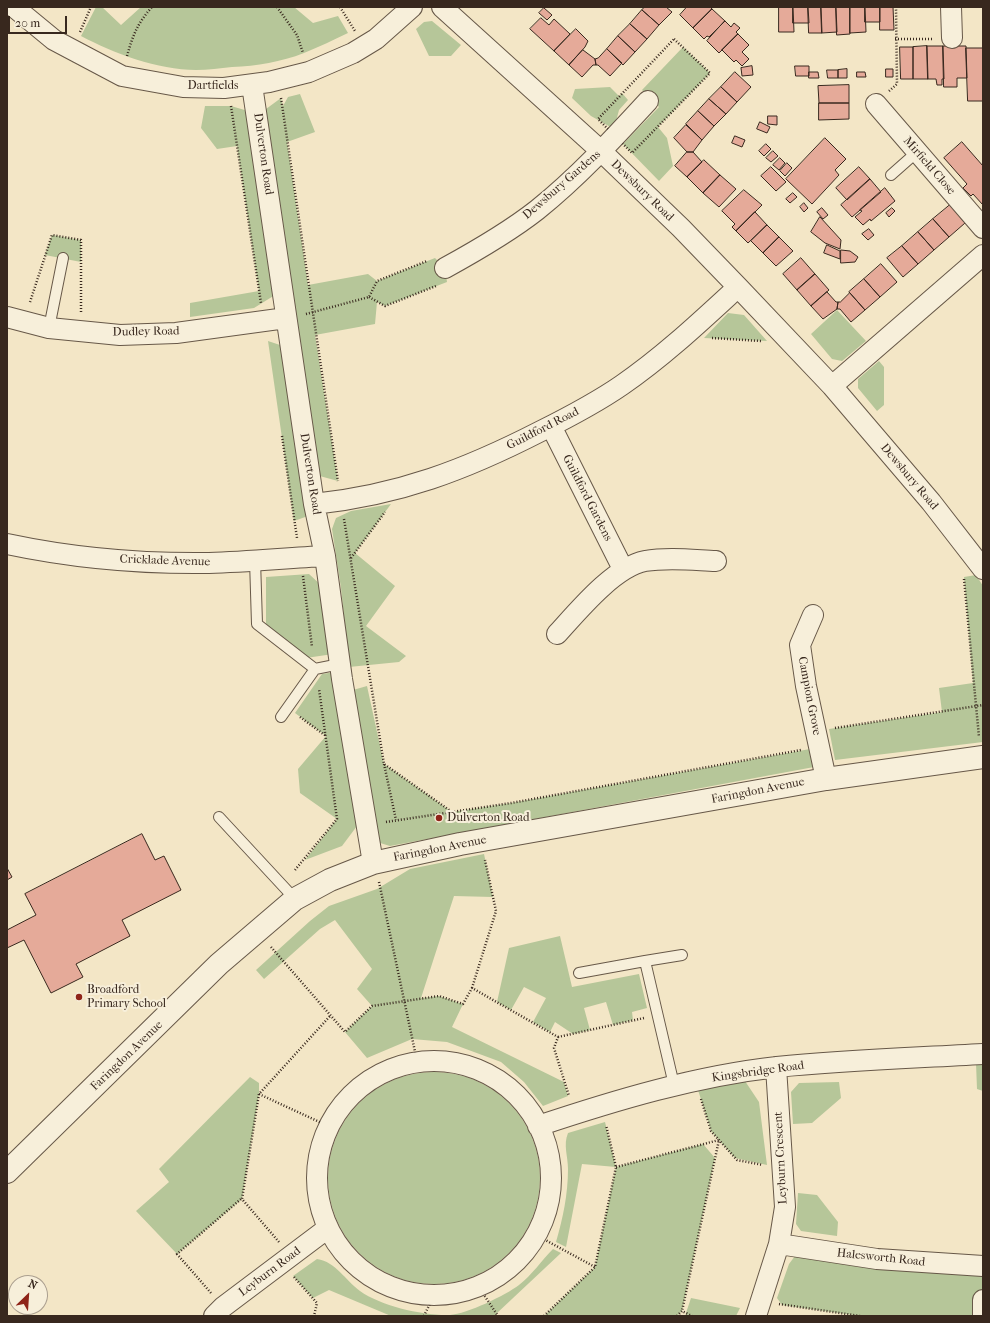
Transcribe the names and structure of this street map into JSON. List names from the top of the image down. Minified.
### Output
{"streets":{"street":["Dartfields","Dulverton Road","Mirfield Close","Dewsbury Gardens","Dewsbury Road","Dudley Road","Guildford Road","Guildford Gardens","Cricklade Avenue","Campion Grove","Faringdon Avenue","Kingsbridge Road","Leyburn Crescent","Halesworth Road","Leyburn Road"]},"crossings":[["Dartfields","Dulverton Road"],["Dulverton Road","Dudley Road"],["Dulverton Road","Guildford Road"],["Dulverton Road","Cricklade Avenue"],["Dulverton Road","Faringdon Avenue"],["Dewsbury Gardens","Dewsbury Road"],["Dewsbury Road","Guildford Road"],["Guildford Road","Guildford Gardens"],["Campion Grove","Faringdon Avenue"],["Kingsbridge Road","Leyburn Crescent"],["Leyburn Crescent","Halesworth Road"]],"places":["Dulverton Road","Broadford Primary School"],"scale_bar":"20 m","north":"top right"}
